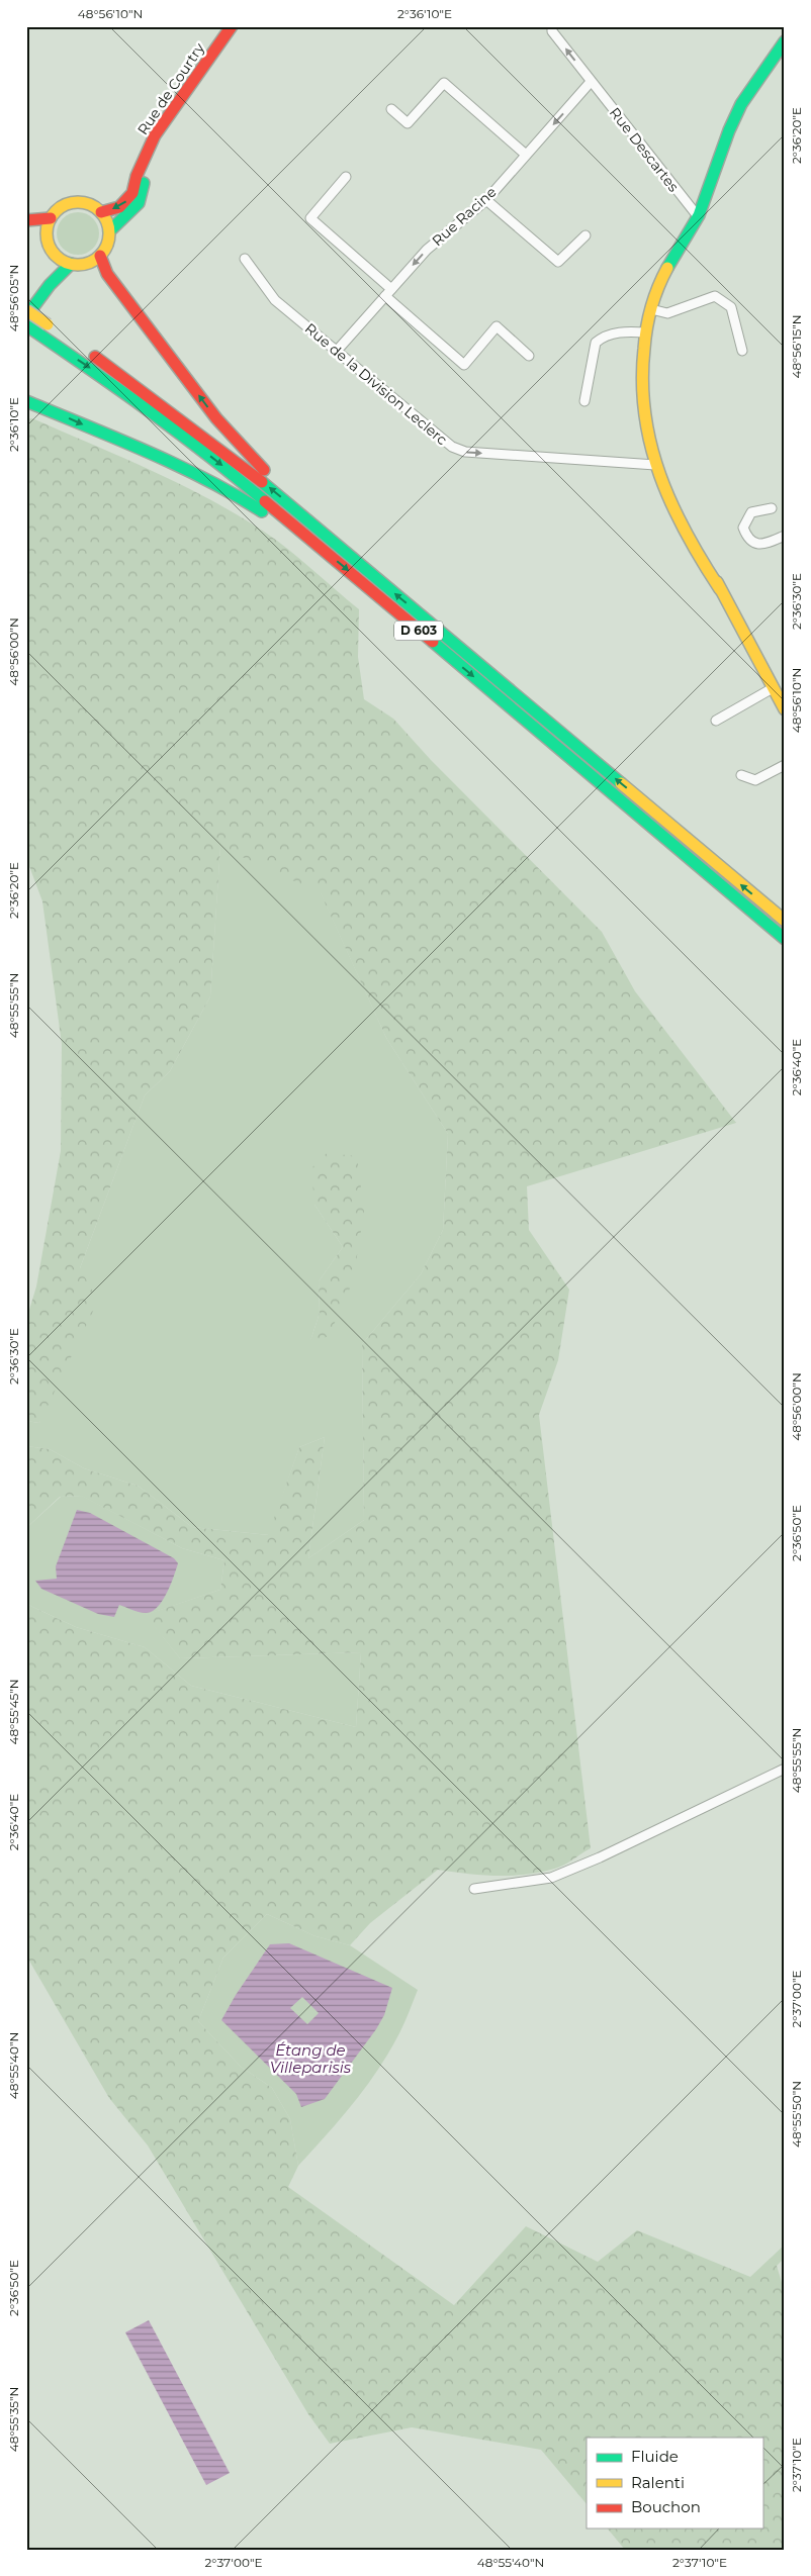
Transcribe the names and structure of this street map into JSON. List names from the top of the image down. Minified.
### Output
{"streets":{"main road":["Rue de Courtry","D 603"],"street":["Rue Descartes","Rue Racine","Rue de la Division Leclerc"]},"crossings":[["Rue Descartes","Rue Racine"],["Rue Racine","Rue de la Division Leclerc"]],"one_way":["Rue Racine","Rue de la Division Leclerc"],"water":["Étang de Villeparisis"],"legend":["Fluide","Ralenti","Bouchon"],"coordinates":["48°56'10\"N","2°36'10\"E","2°36'20\"E","48°56'05\"N","48°56'15\"N","2°36'30\"E","48°56'00\"N","48°55'55\"N","2°36'40\"E","2°36'50\"E","48°55'45\"N","2°37'00\"E","48°55'40\"N","48°55'50\"N","48°55'35\"N","2°37'10\"E"]}
